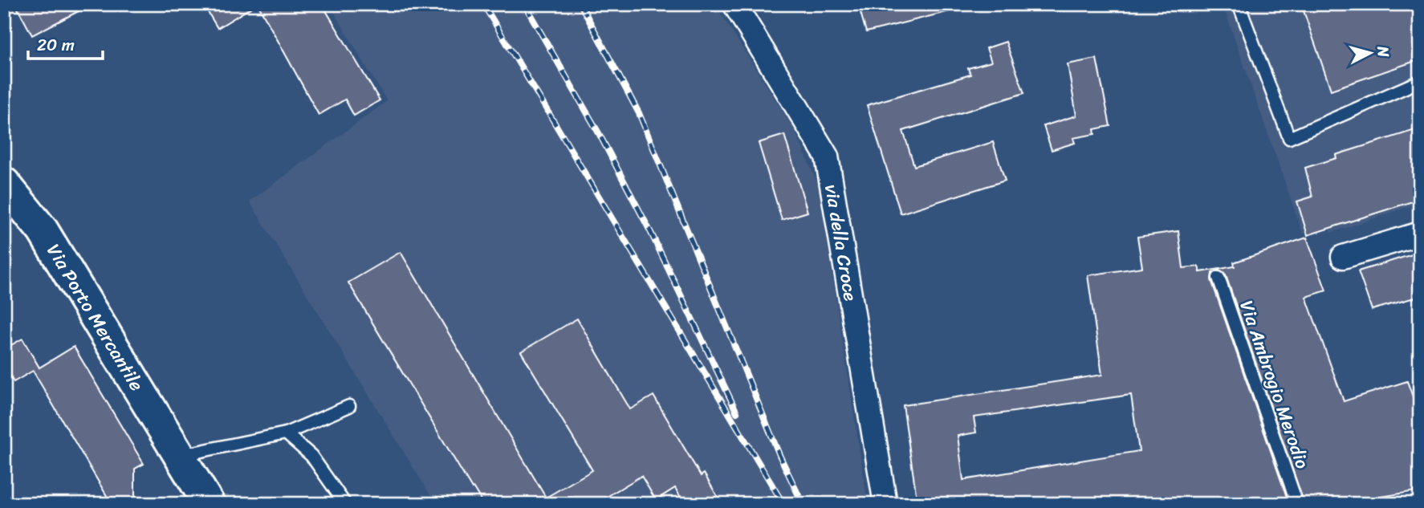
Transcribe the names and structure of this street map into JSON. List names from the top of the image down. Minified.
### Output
{"streets":{"main road":["Via Porto Mercantile"],"street":["via della Croce"],"lane":["Via Ambrogio Merodio"]},"scale_bar":"20 m","north":"right"}
